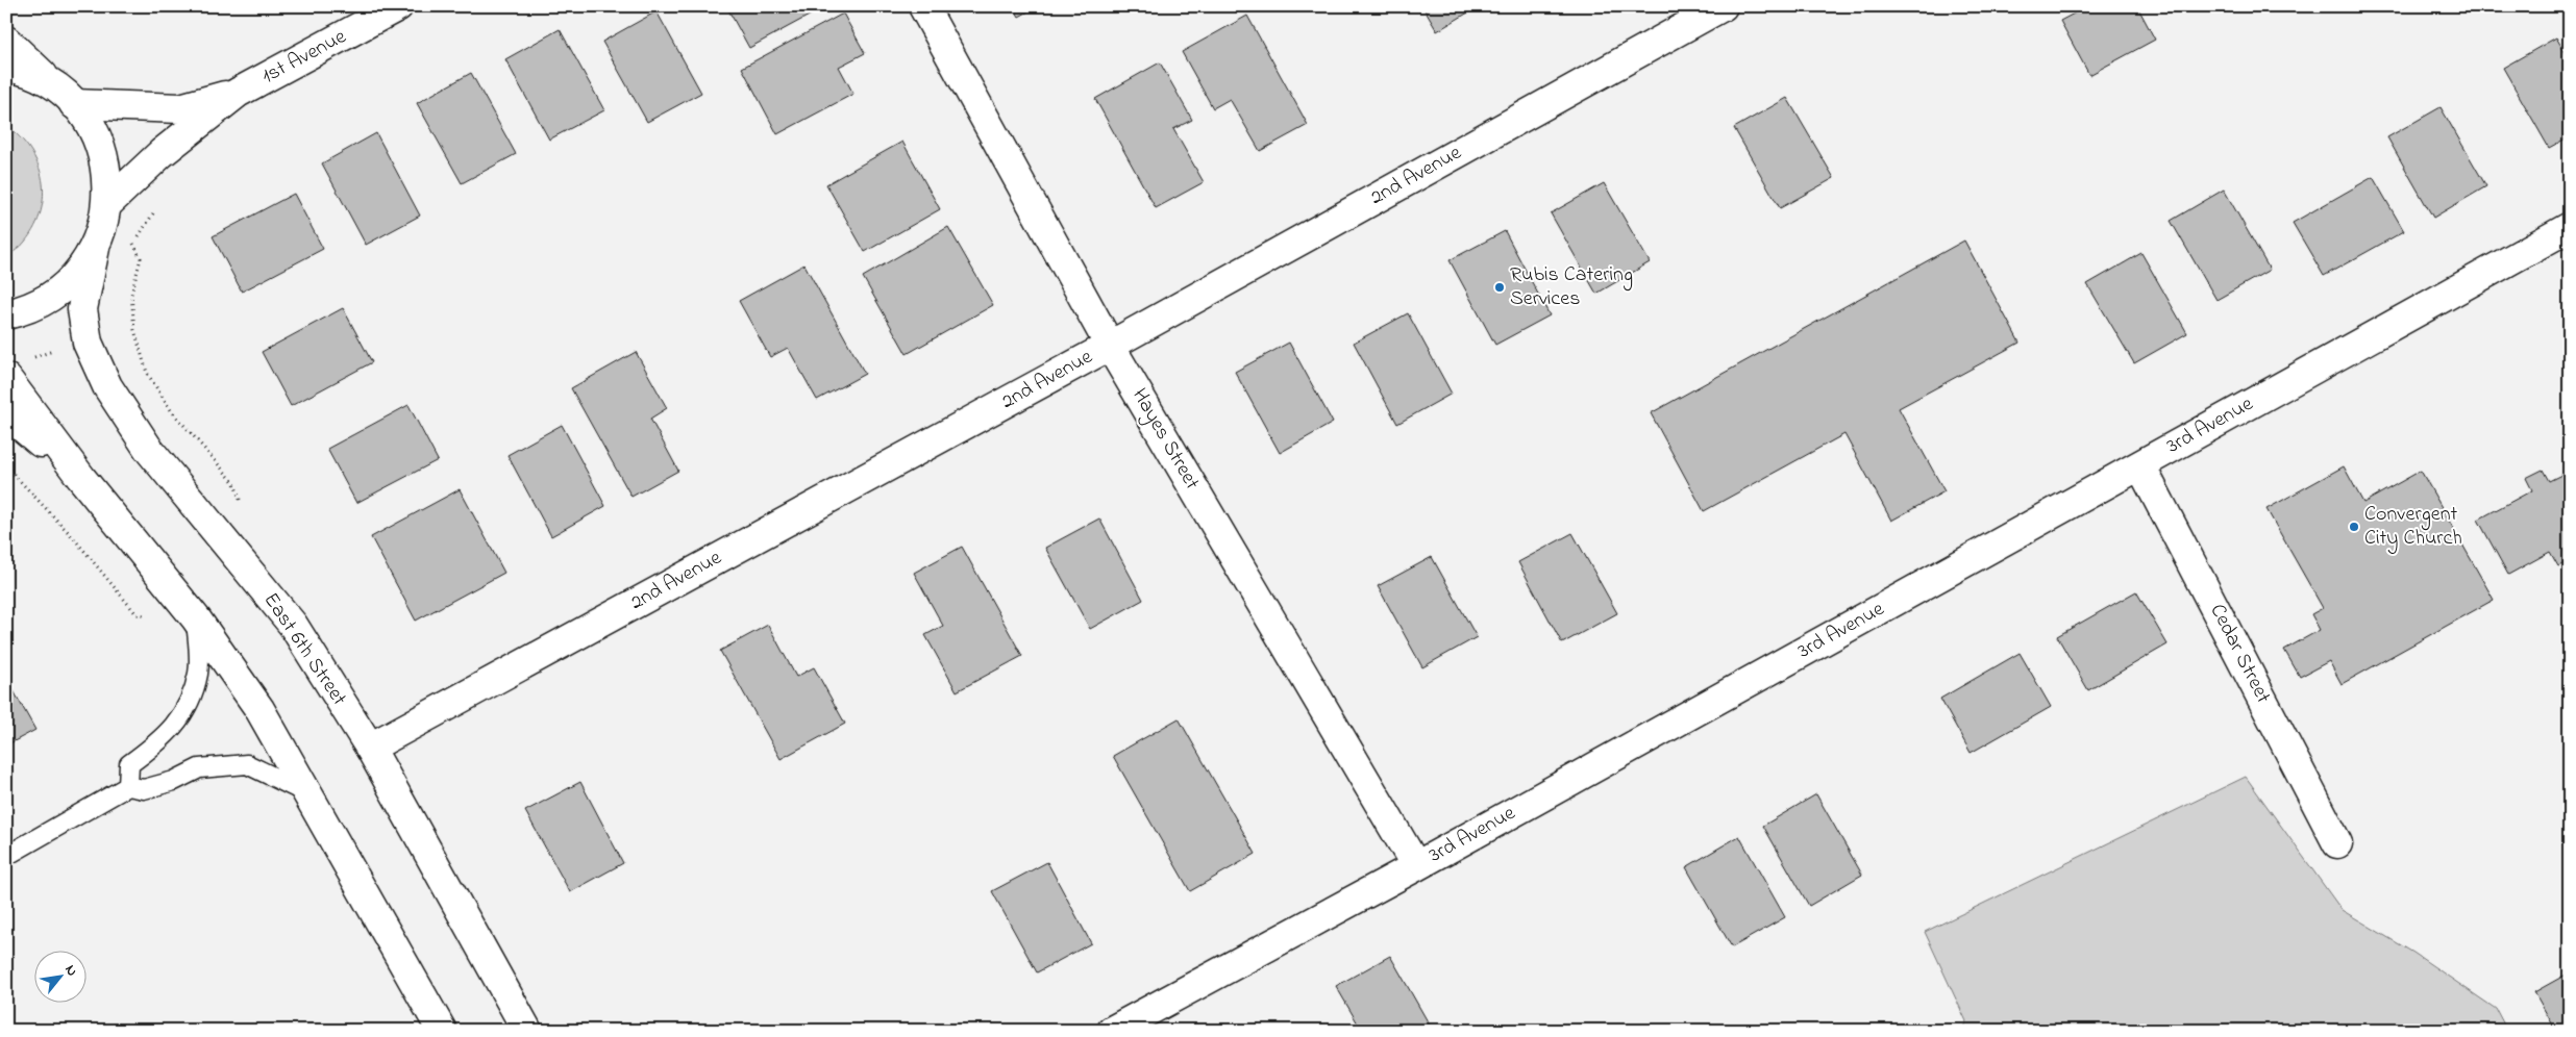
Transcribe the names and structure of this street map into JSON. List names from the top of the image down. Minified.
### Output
{"streets":{"street":["1st Avenue","2nd Avenue","3rd Avenue","Hayes Street","East 6th Street","Cedar Street"]},"crossings":[["2nd Avenue","Hayes Street"],["2nd Avenue","East 6th Street"],["3rd Avenue","Hayes Street"],["3rd Avenue","Cedar Street"]],"places":["Rubis Catering Services","Convergent City Church"],"north":"top right"}
